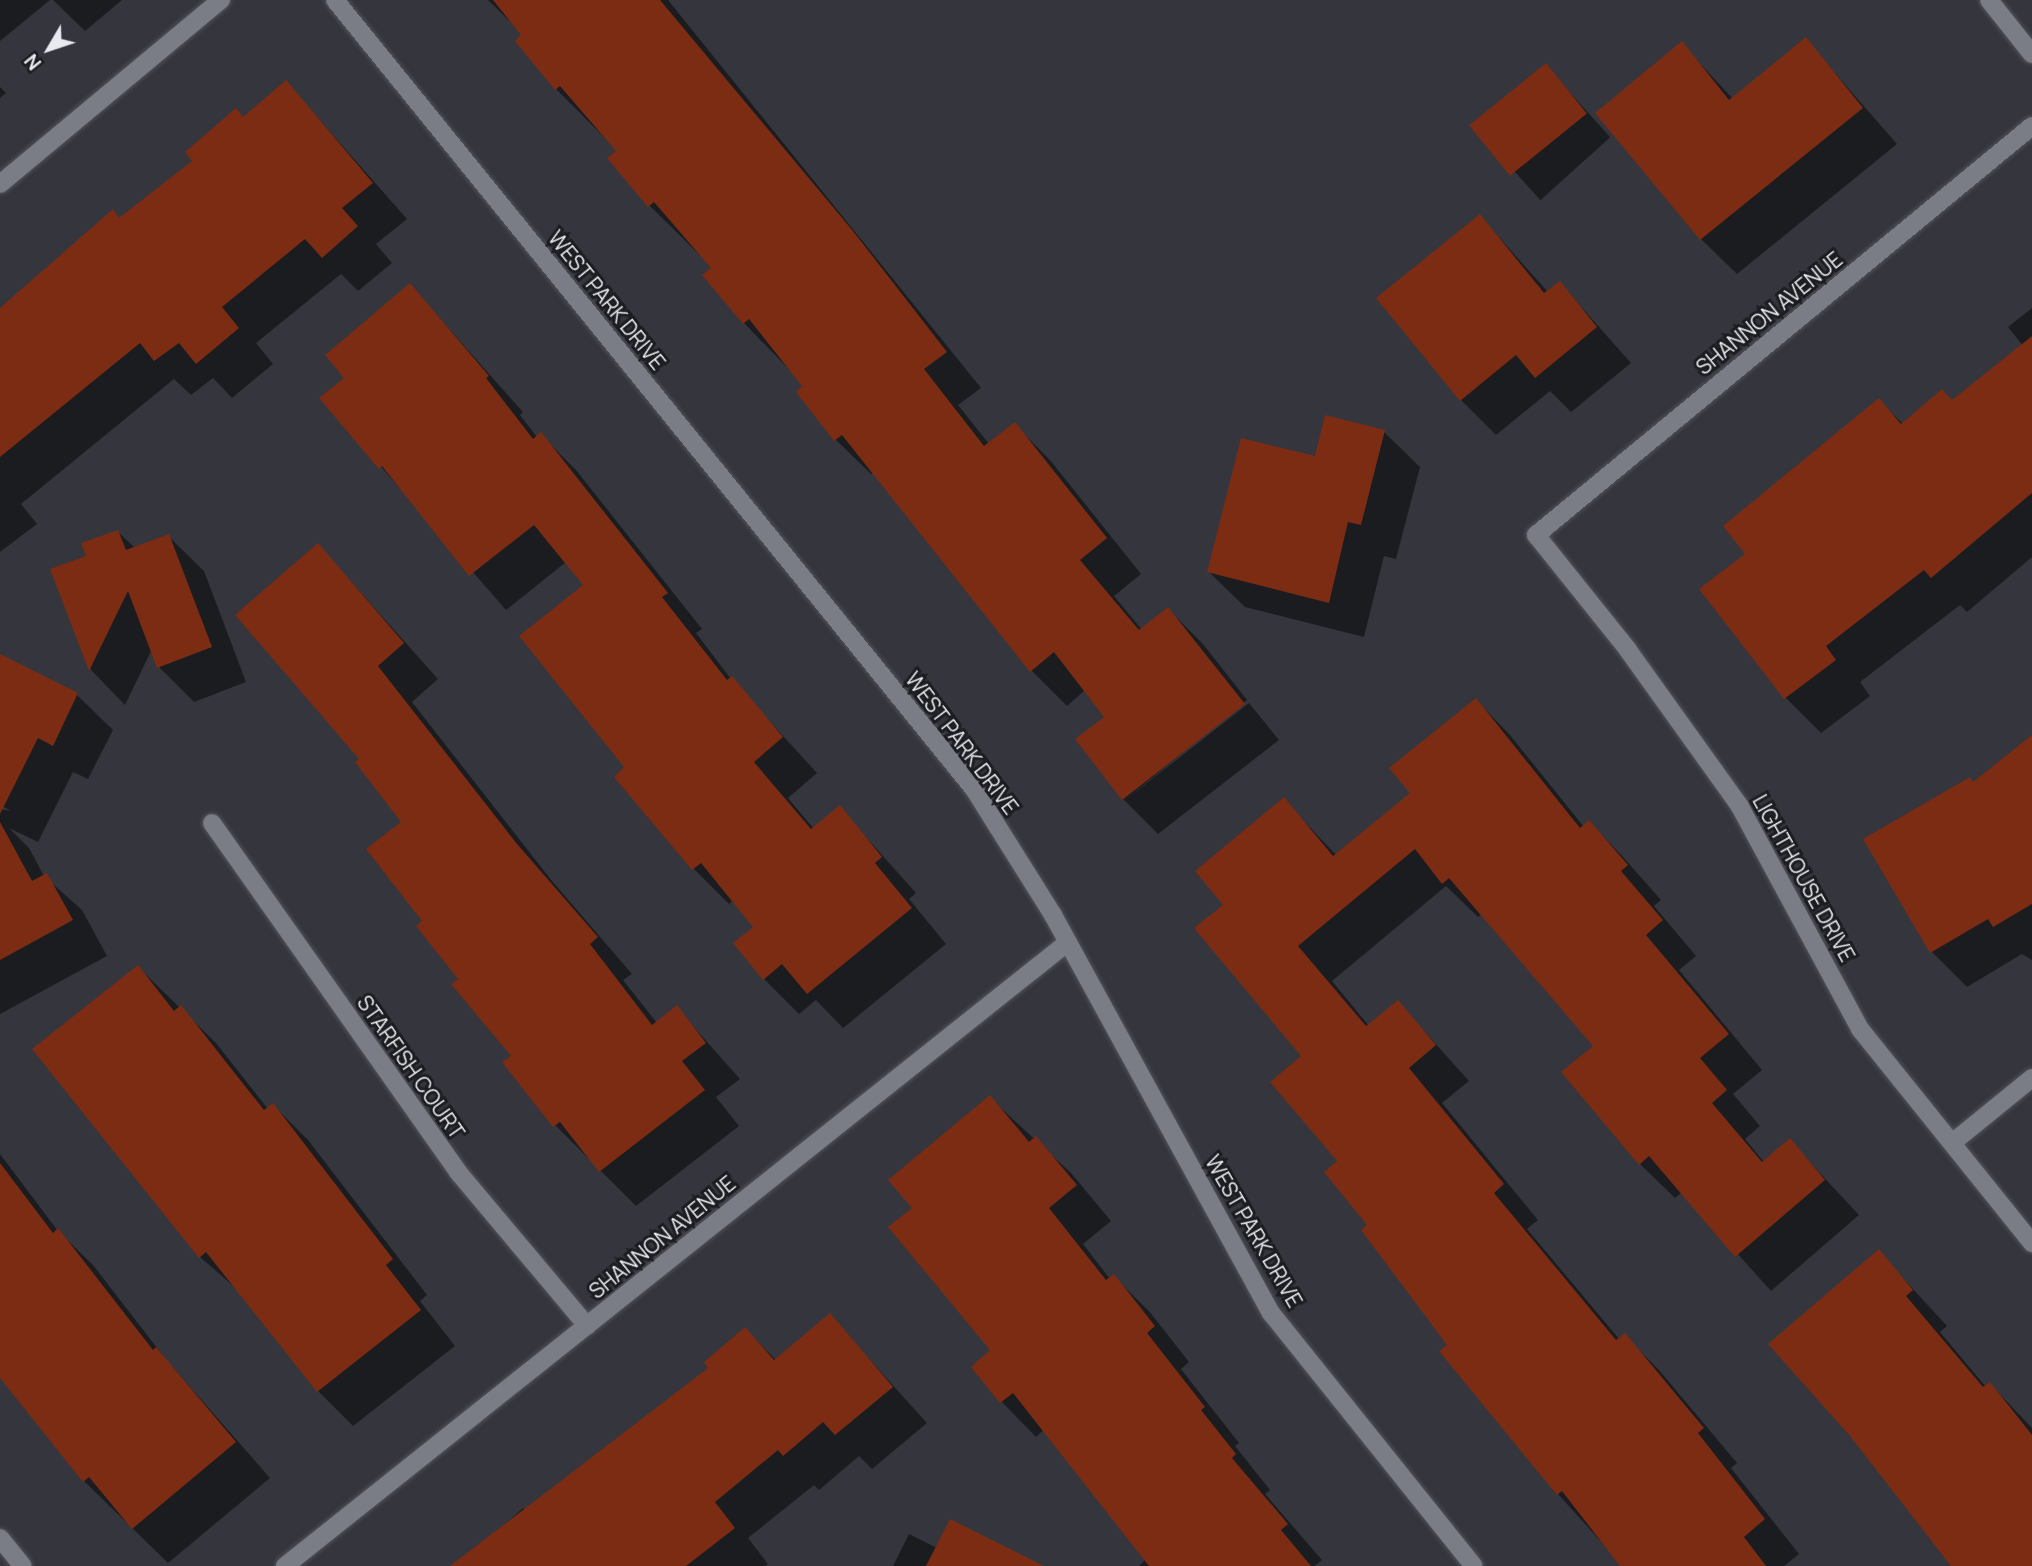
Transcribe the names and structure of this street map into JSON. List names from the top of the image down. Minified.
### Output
{"streets":{"street":["WEST PARK DRIVE","SHANNON AVENUE","LIGHTHOUSE DRIVE","STARFISH COURT"]},"crossings":[["WEST PARK DRIVE","SHANNON AVENUE"],["SHANNON AVENUE","LIGHTHOUSE DRIVE"],["SHANNON AVENUE","STARFISH COURT"]],"north":"bottom left"}
